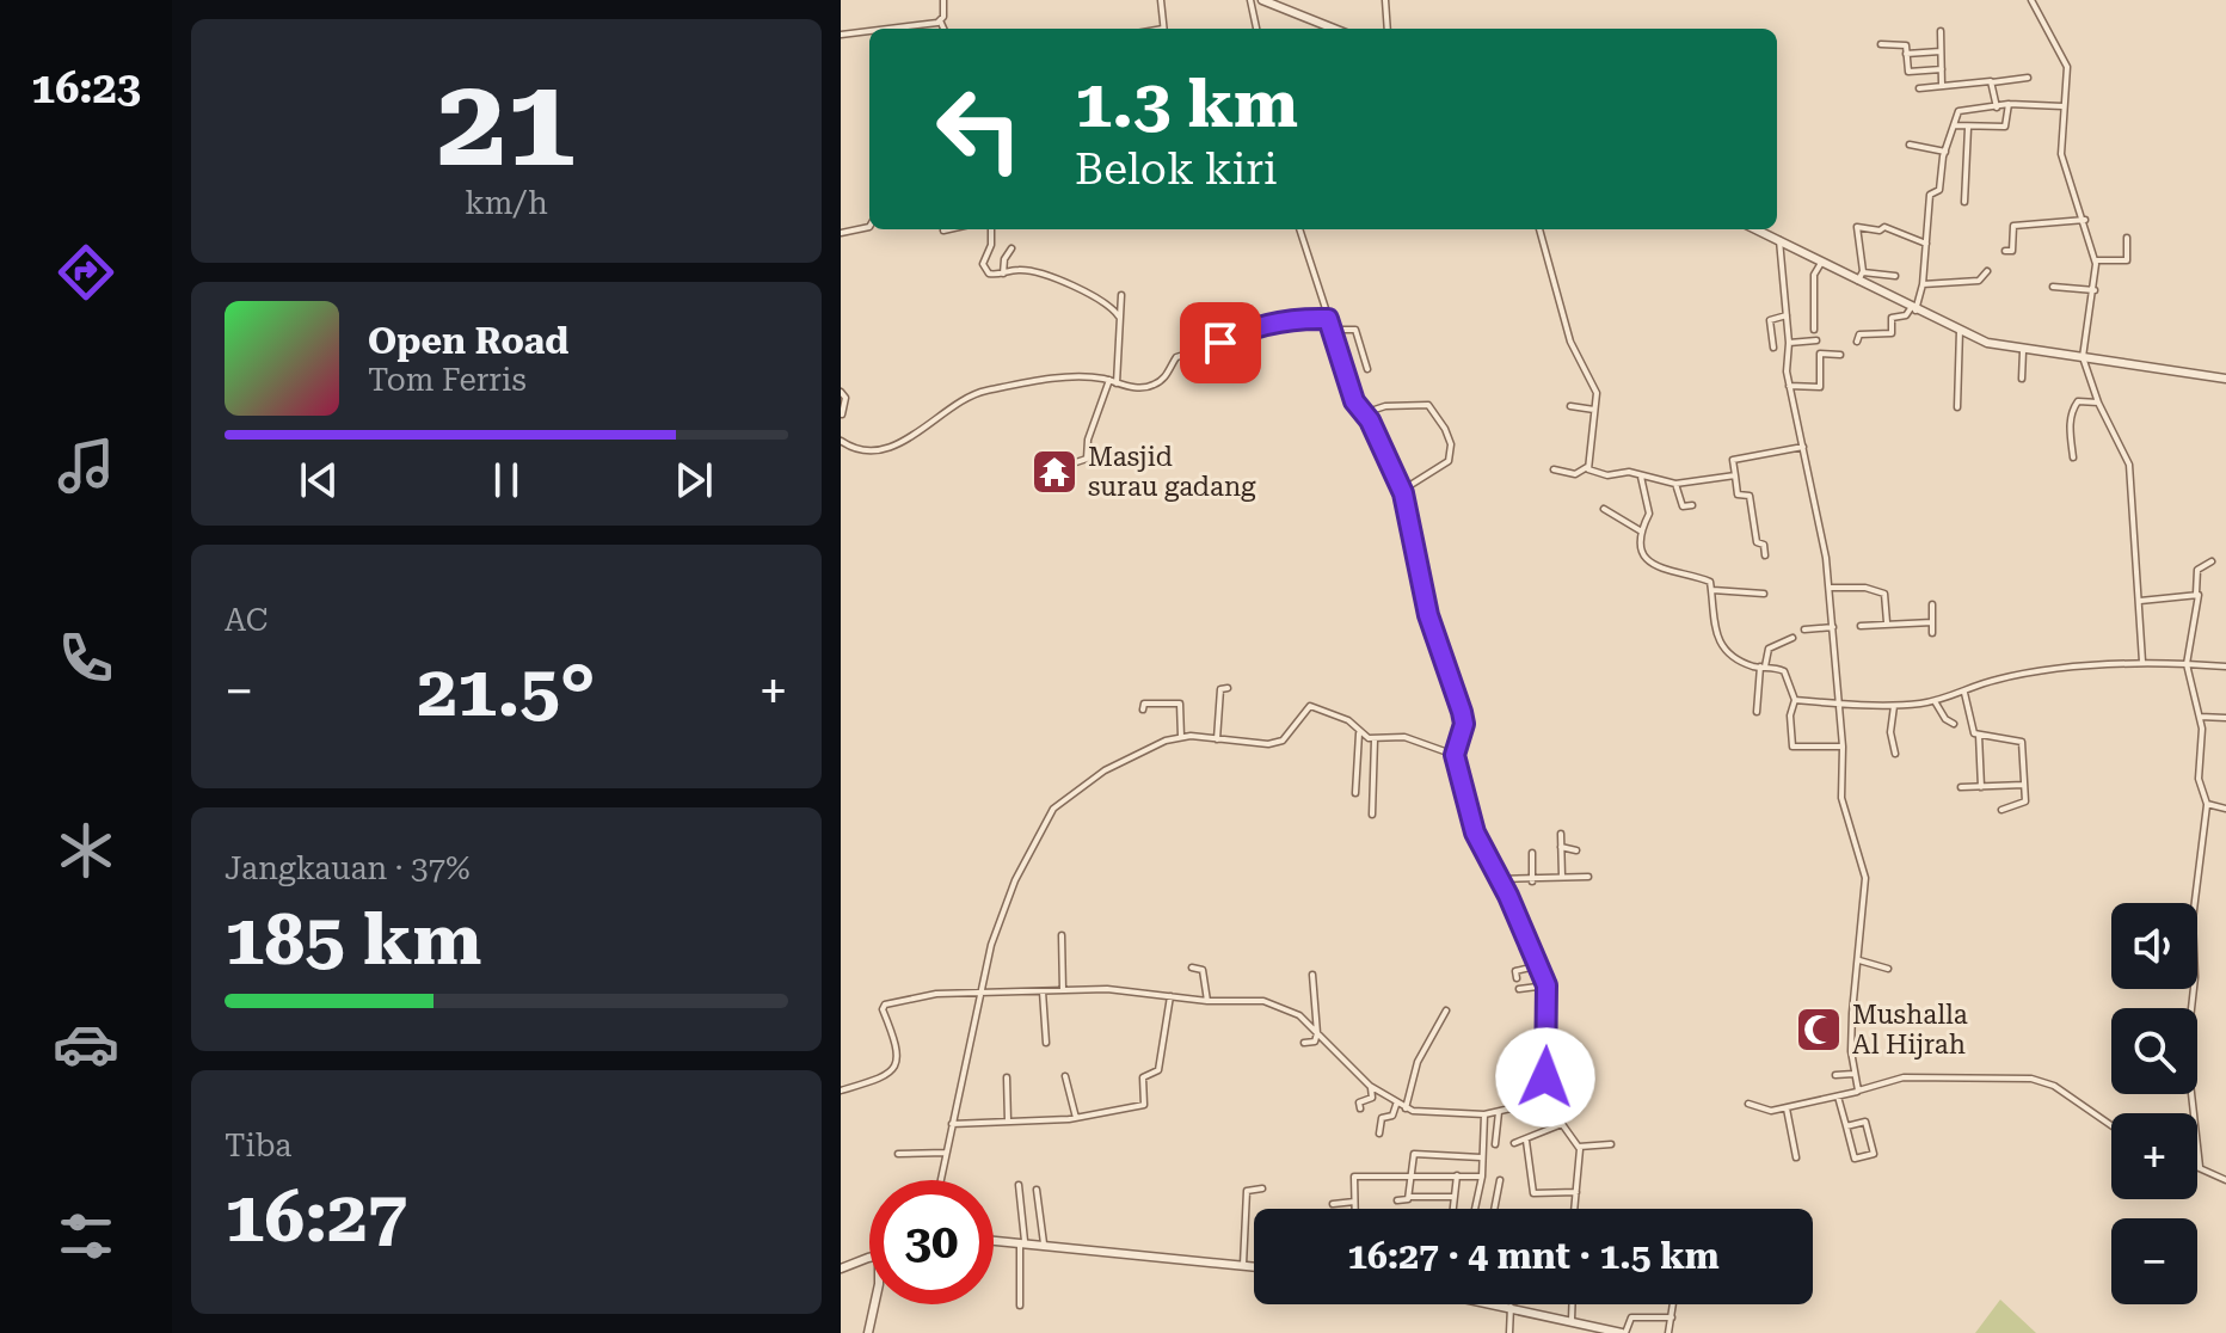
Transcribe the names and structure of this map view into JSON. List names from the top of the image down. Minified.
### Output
{"places":{"temple":["Masjid surau gadang"],"mosque":["Mushalla Al Hijrah"]},"page":{"tabs":"16:23","tile":[["21","km/h"],"AC",["Jangkauan · 37%","185 km"],["Tiba","16:27"]],"turn":["1.3 km","Belok kiri"],"song":["Open Road","Tom Ferris"],"heat":["−","21.5°","+"],"map_buttons":["+","−"],"limit":"30","trip":"16:27 · 4 mnt · 1.5 km"}}
